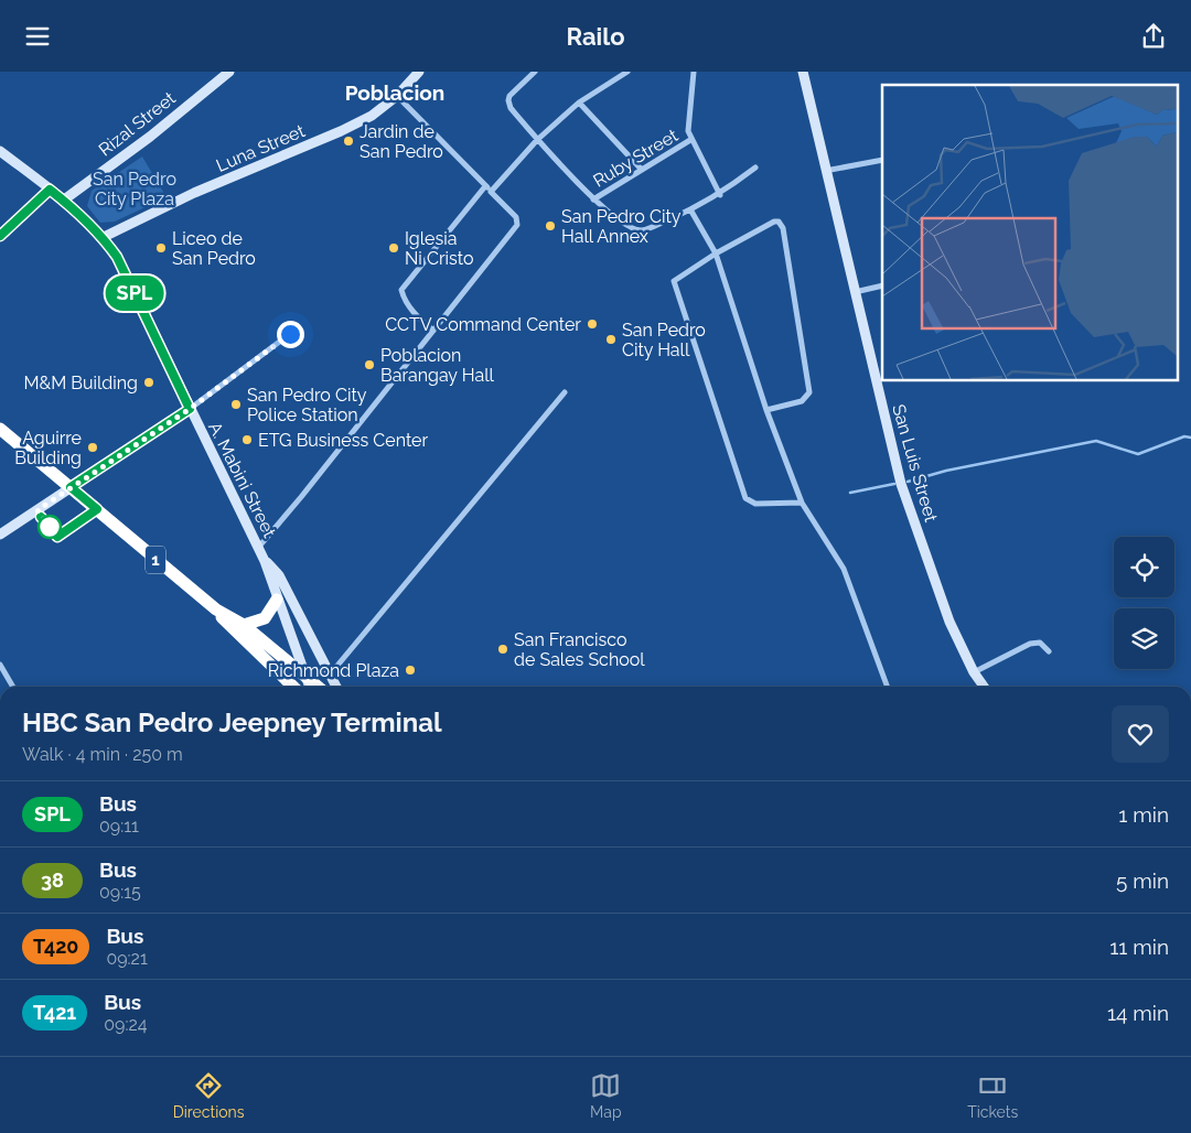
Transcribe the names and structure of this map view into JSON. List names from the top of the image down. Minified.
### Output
{"streets":{"highway":["1"],"street":["Rizal Street","Luna Street","Ruby Street","San Luis Street","A. Mabini Street"]},"crossings":[["Rizal Street","A. Mabini Street"],["Luna Street","A. Mabini Street"],["A. Mabini Street","1"]],"districts":["Poblacion"],"parks":["San Pedro City Plaza"],"places":["Jardin de San Pedro","San Pedro City Hall Annex","Liceo de San Pedro","Iglesia Ni Cristo","CCTV Command Center","San Pedro City Hall","Poblacion Barangay Hall","M&M Building","San Pedro City Police Station","ETG Business Center","Aguirre Building","San Francisco de Sales School","Richmond Plaza"],"lines":["bus line SPL"],"page":{"header":"Railo","on_map":"SPL","heading":["HBC San Pedro Jeepney Terminal","Walk · 4 min · 250 m"],"list":[{"mark":"SPL","name":"Bus","note":"09:11","value":"1 min"},{"mark":"38","name":"Bus","note":"09:15","value":"5 min"},{"mark":"T420","name":"Bus","note":"09:21","value":"11 min"},{"mark":"T421","name":"Bus","note":"09:24","value":"14 min"}],"tabs":["Directions","Map","Tickets"]}}
